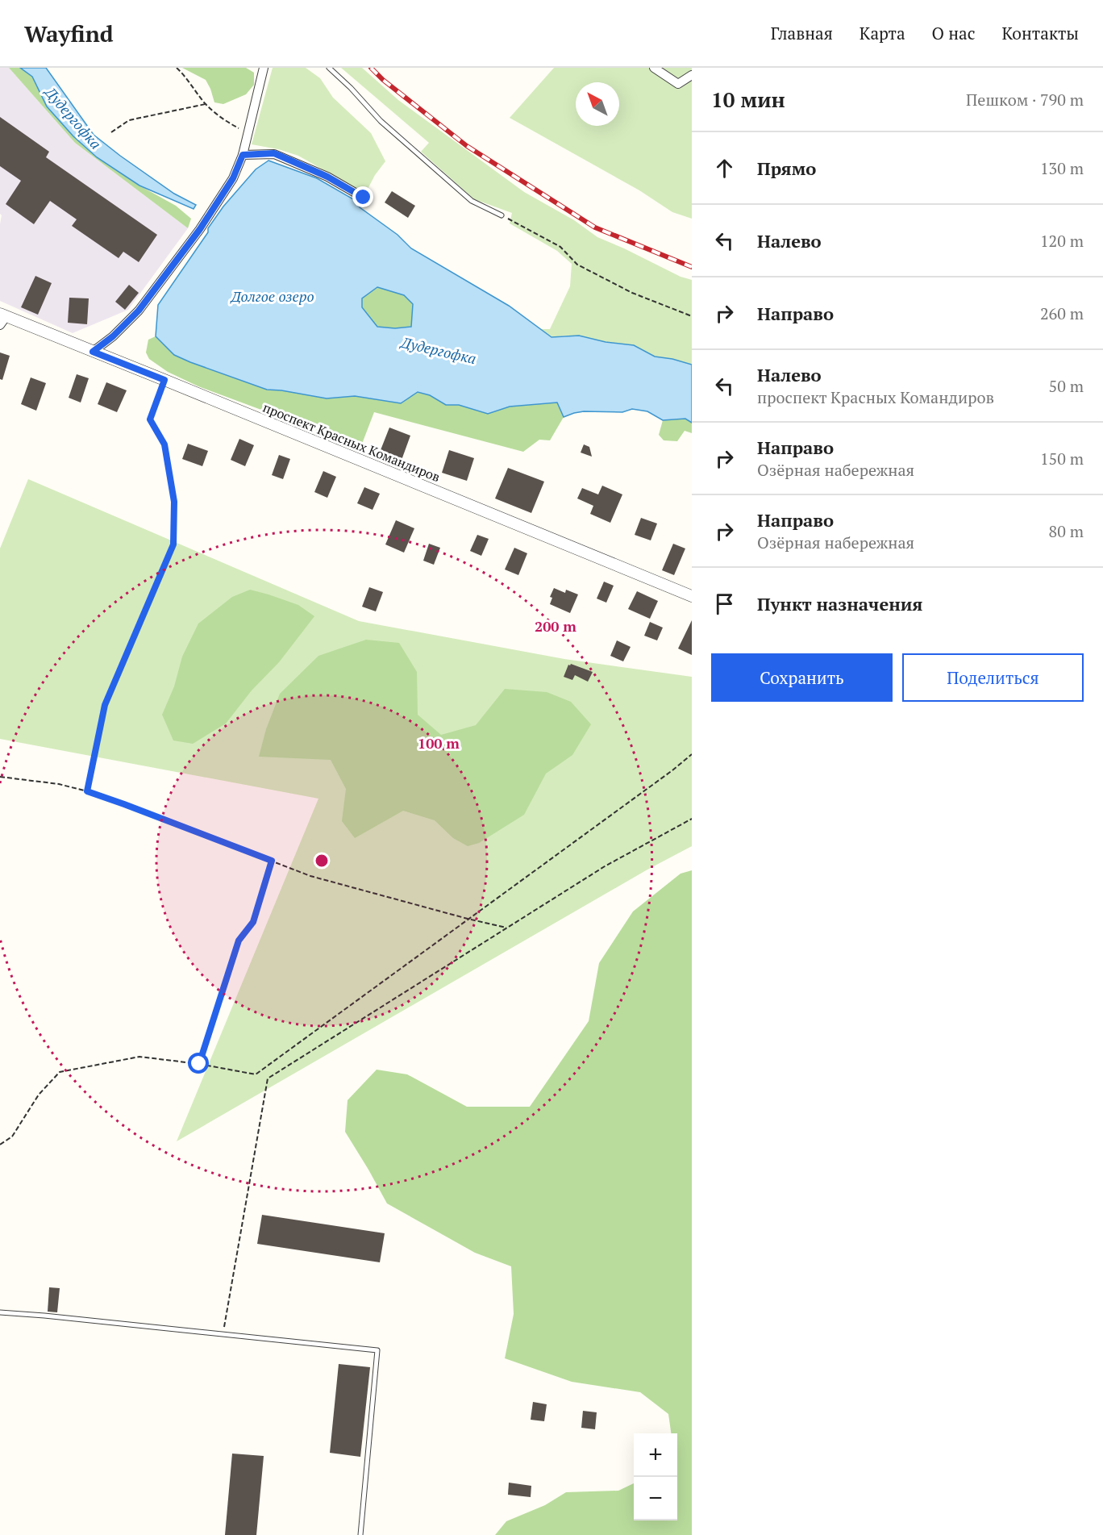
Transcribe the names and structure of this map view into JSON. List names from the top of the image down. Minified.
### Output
{"streets":{"street":["проспект Красных Командиров"]},"water":["Дудергофка","Долгое озеро"],"north":"top left","page":{"header":"Wayfind","nav":["Главная","Карта","О нас","Контакты"],"heading":["10 мин","Пешком · 790 m"],"list":[["Прямо","130 m"],["Налево","120 m"],["Направо","260 m"],["Налево","проспект Красных Командиров","50 m"],["Направо","Озёрная набережная","150 m"],["Направо","Озёрная набережная","80 m"],"Пункт назначения"],"buttons":["Сохранить","Поделиться"],"map_buttons":["+","−"]},"rings":["200 m","100 m"]}
